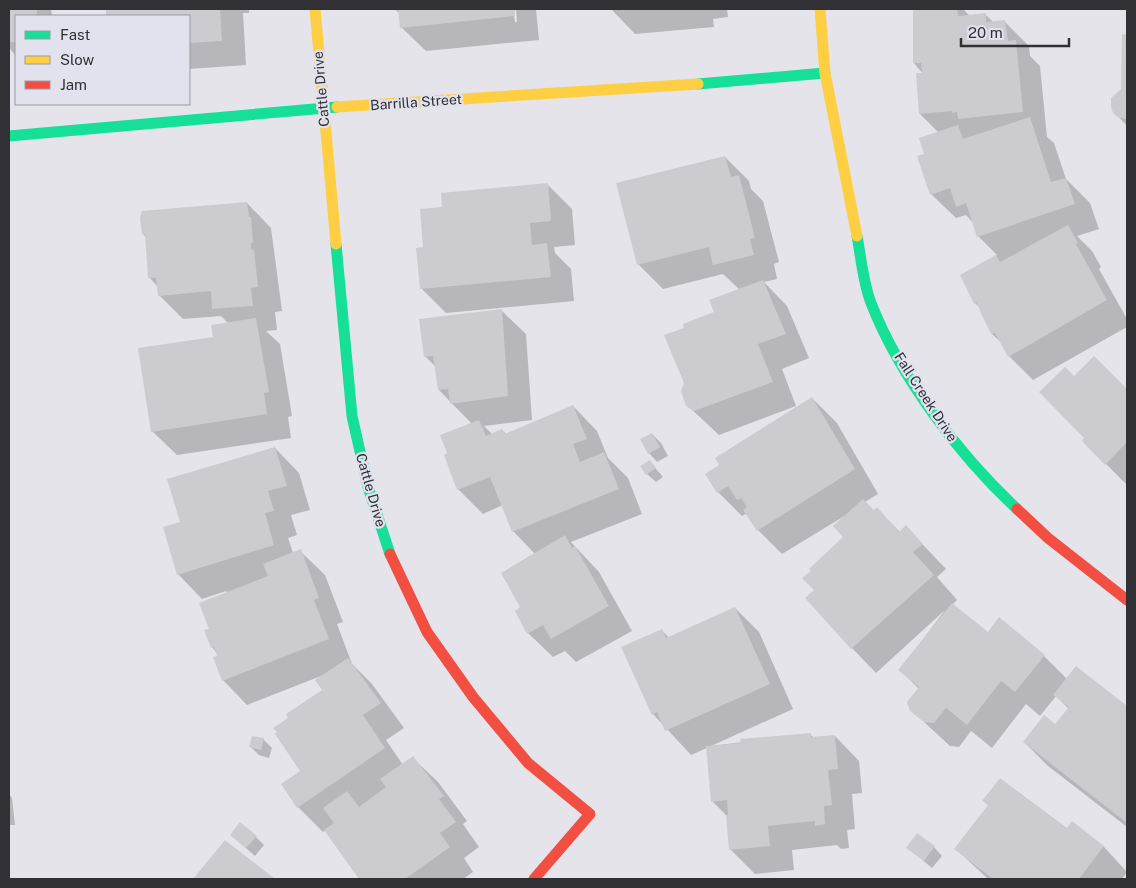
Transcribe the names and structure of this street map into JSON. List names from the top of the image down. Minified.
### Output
{"streets":{"street":["Cattle Drive","Barrilla Street","Fall Creek Drive"]},"crossings":[["Cattle Drive","Barrilla Street"],["Barrilla Street","Fall Creek Drive"]],"legend":["Fast","Slow","Jam"],"scale_bar":"20 m"}
